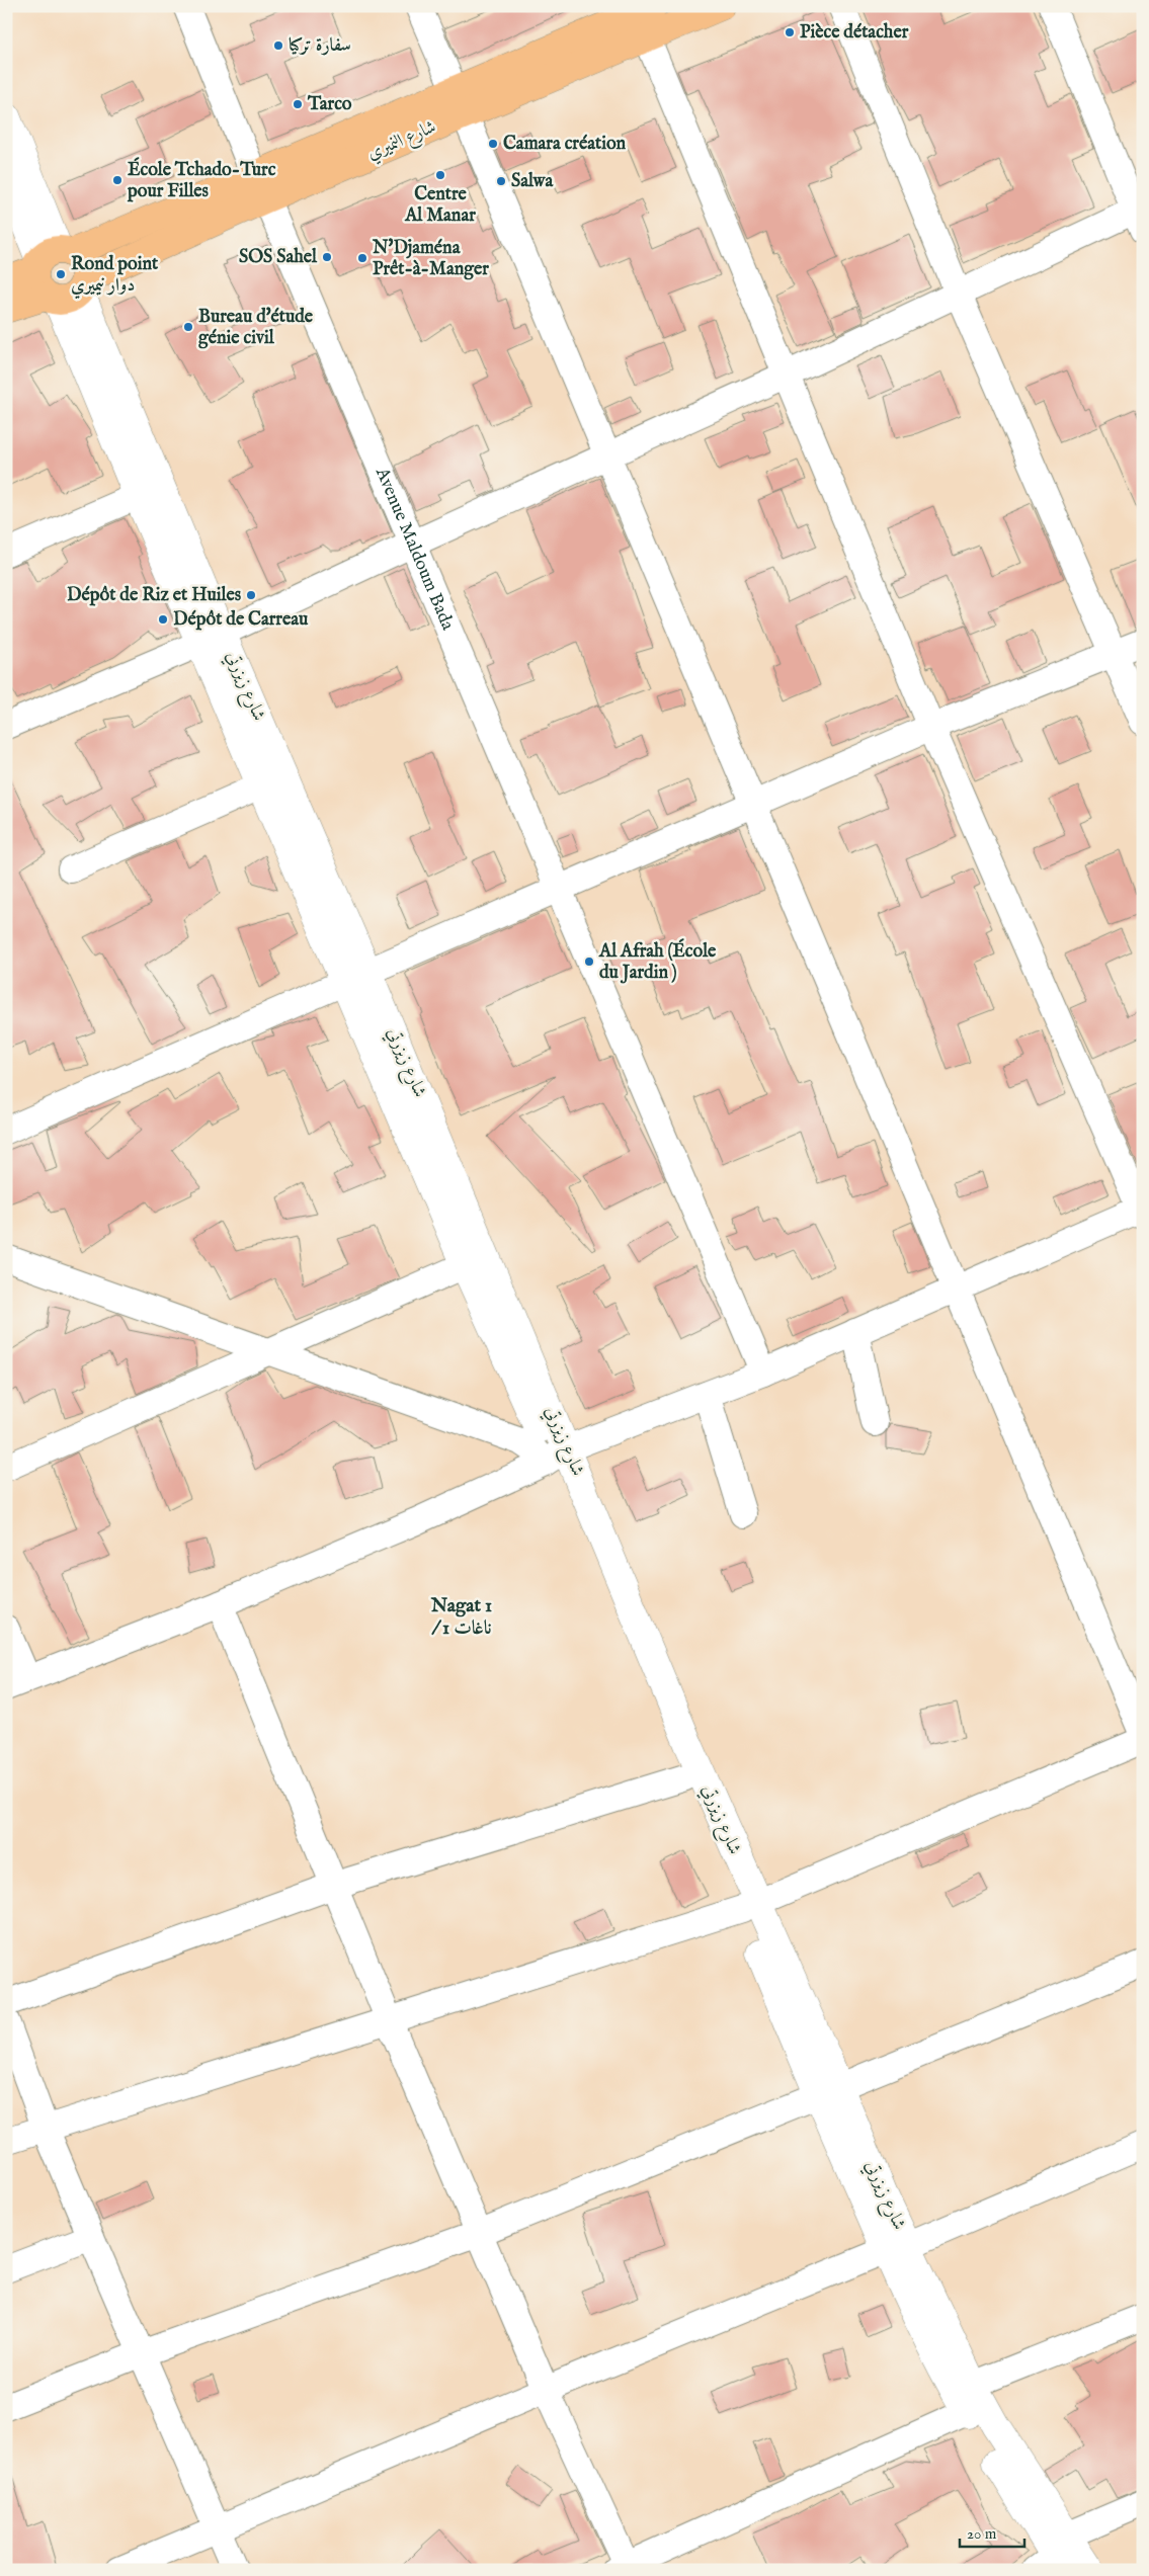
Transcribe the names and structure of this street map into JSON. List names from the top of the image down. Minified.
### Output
{"streets":{"main road":["شارع النميري"],"street":["Avenue Maldoum Bada","شارع زيزرتي"]},"crossings":[["شارع النميري","Avenue Maldoum Bada"],["شارع النميري","شارع زيزرتي"]],"districts":["Nagat 1 / ناغات 1"],"places":["Pièce détacher","سفارة تركيا","Tarco","Camara création","Centre Al Manar","École Tchado-Turc pour Filles","Salwa","SOS Sahel","N'Djaména Prêt-à-Manger","Rond point دوار نيميري","Bureau d'étude génie civil","Dépôt de Riz et Huiles","Dépôt de Carreau","Al Afrah (École du Jardin )"],"scale_bar":"20 m"}
